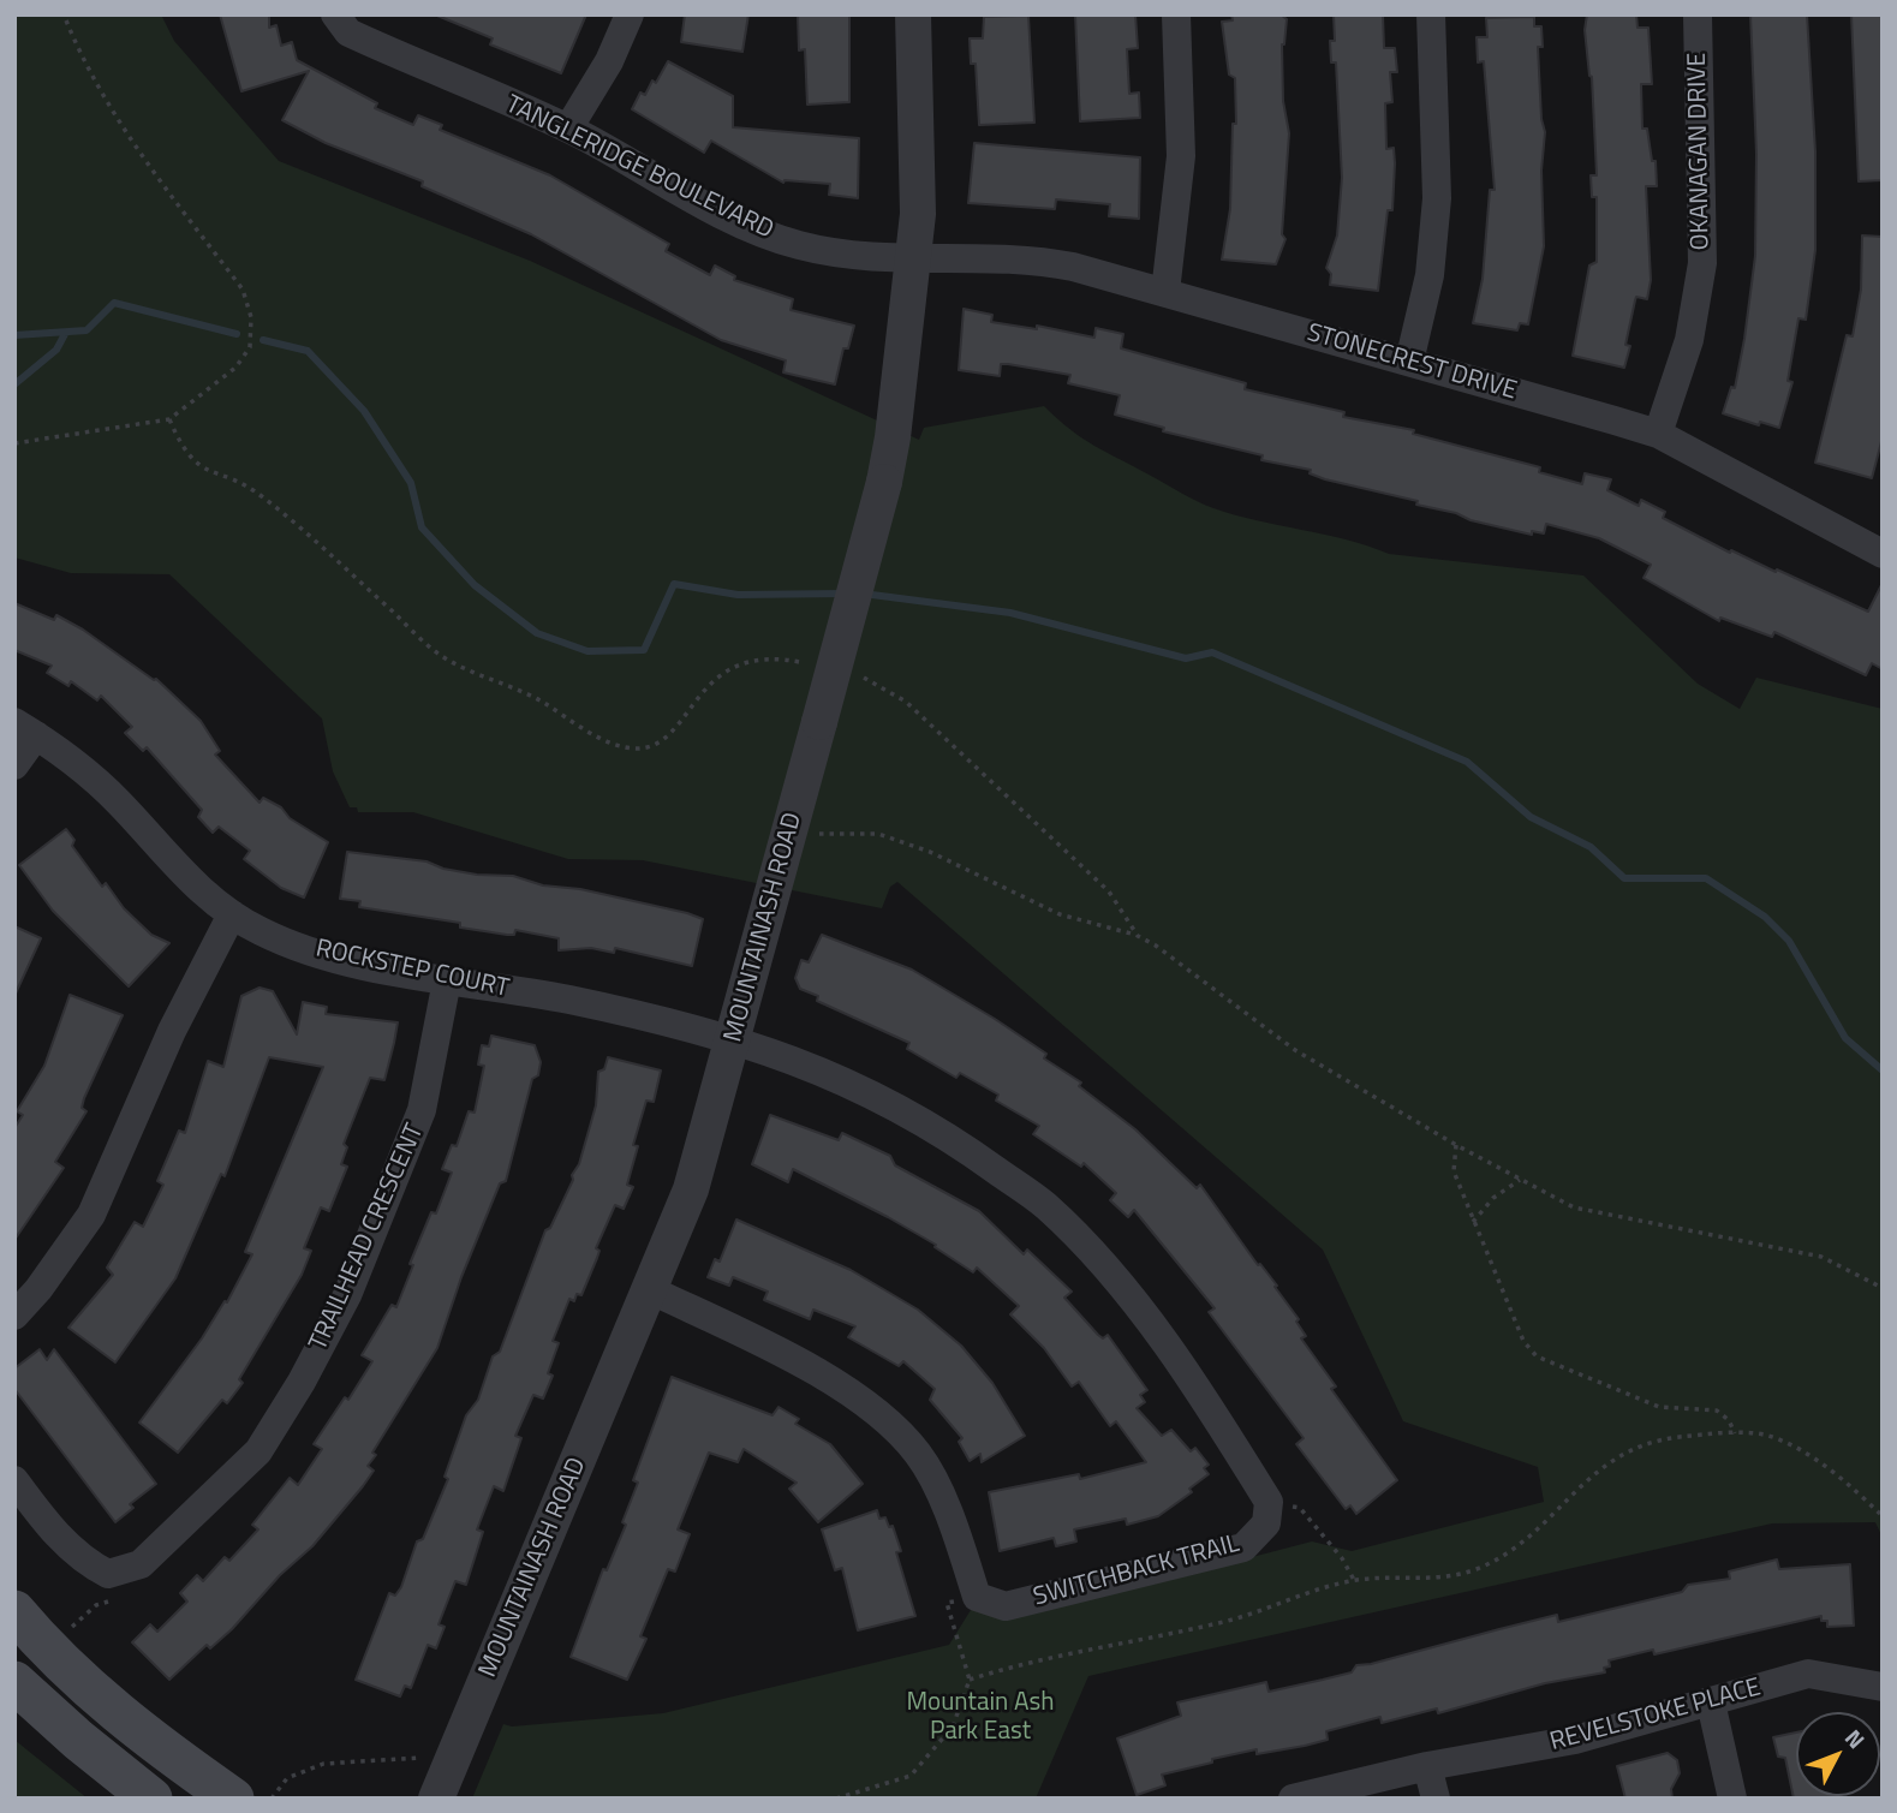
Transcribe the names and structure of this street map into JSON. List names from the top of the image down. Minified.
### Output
{"streets":{"street":["OKANAGAN DRIVE","TANGLERIDGE BOULEVARD","STONECREST DRIVE","MOUNTAINASH ROAD","ROCKSTEP COURT","TRAILHEAD CRESCENT","SWITCHBACK TRAIL","REVELSTOKE PLACE"]},"crossings":[["OKANAGAN DRIVE","STONECREST DRIVE"],["TANGLERIDGE BOULEVARD","STONECREST DRIVE"],["TANGLERIDGE BOULEVARD","MOUNTAINASH ROAD"],["STONECREST DRIVE","MOUNTAINASH ROAD"],["MOUNTAINASH ROAD","ROCKSTEP COURT"],["ROCKSTEP COURT","TRAILHEAD CRESCENT"]],"parks":["Mountain Ash Park East"],"north":"top right"}
